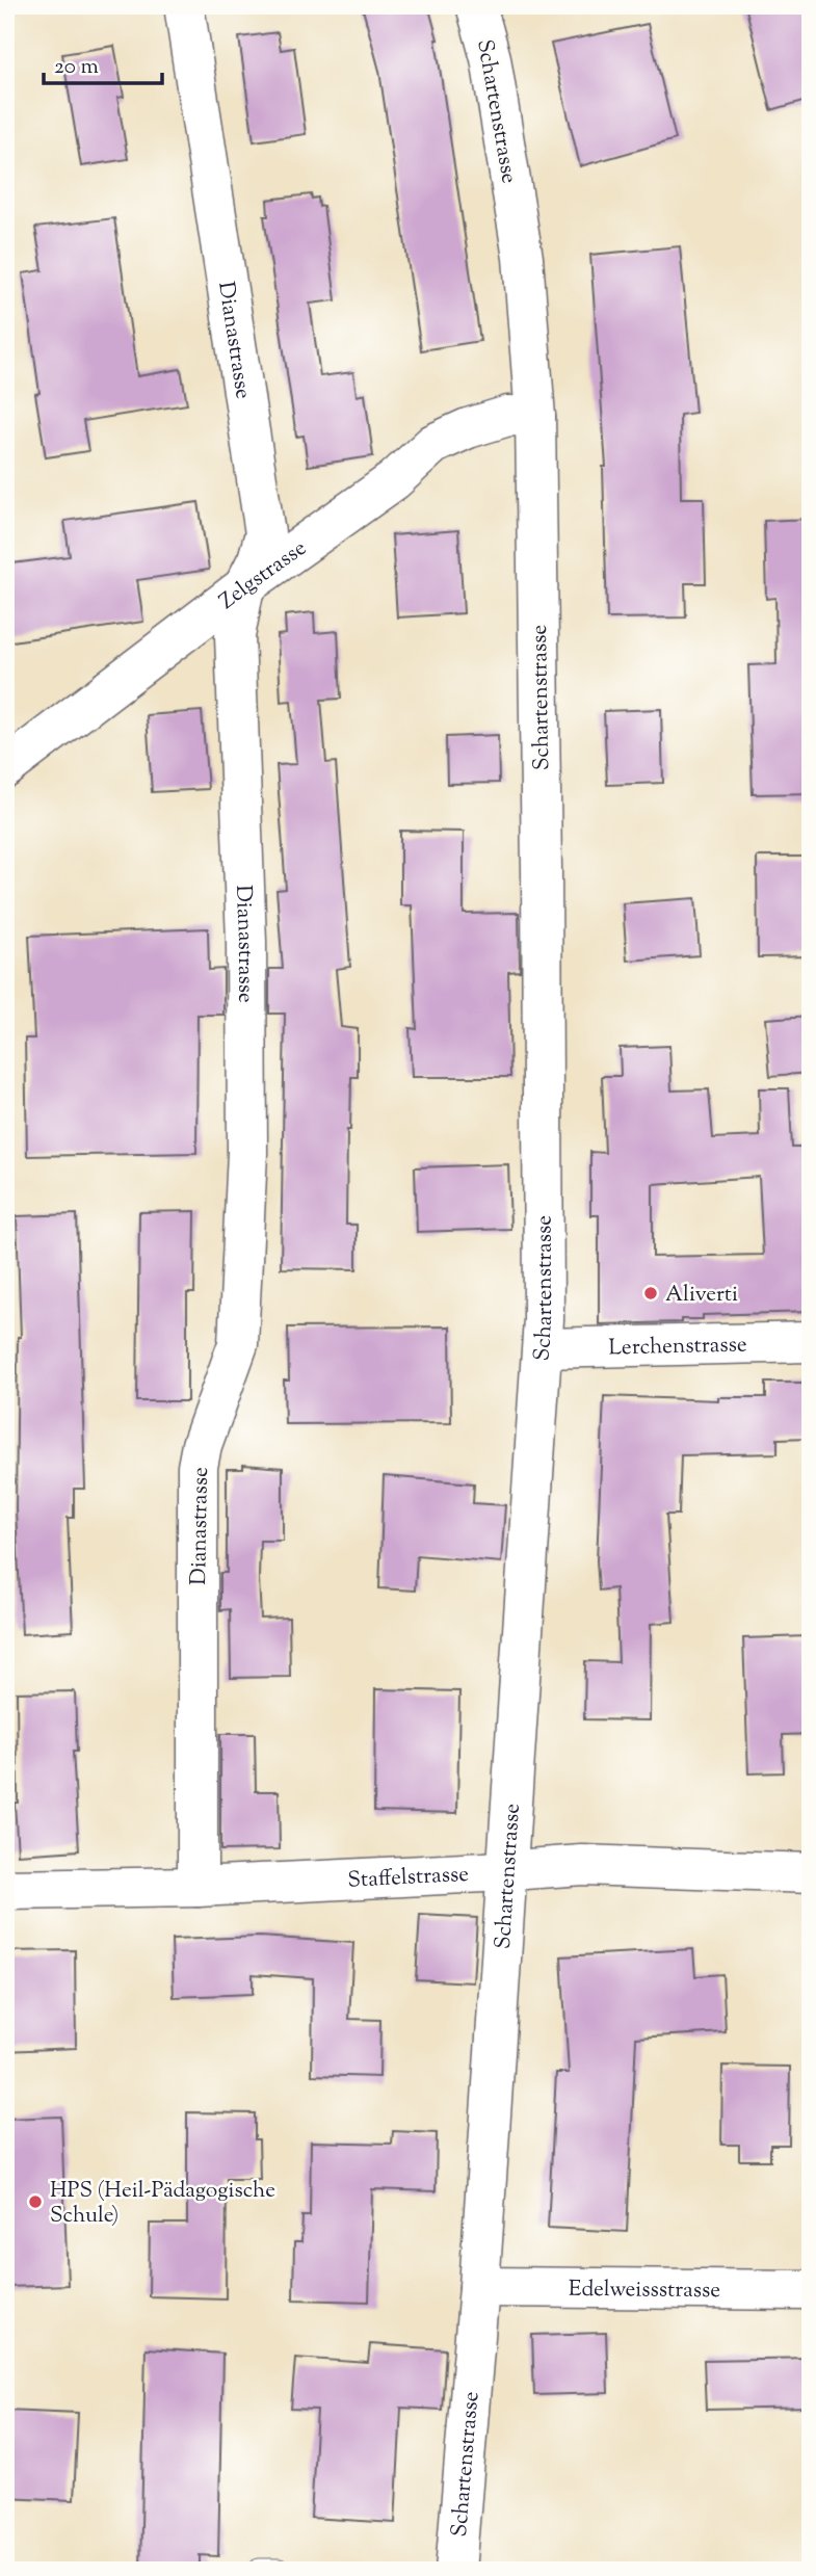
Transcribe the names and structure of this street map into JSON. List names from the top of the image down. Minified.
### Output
{"streets":{"street":["Schartenstrasse","Dianastrasse","Zelgstrasse","Lerchenstrasse","Staffelstrasse","Edelweissstrasse"]},"crossings":[["Schartenstrasse","Zelgstrasse"],["Schartenstrasse","Lerchenstrasse"],["Schartenstrasse","Staffelstrasse"],["Schartenstrasse","Edelweissstrasse"],["Dianastrasse","Zelgstrasse"],["Dianastrasse","Staffelstrasse"]],"places":["Aliverti","HPS (Heil-Pädagogische Schule)"],"scale_bar":"20 m"}
